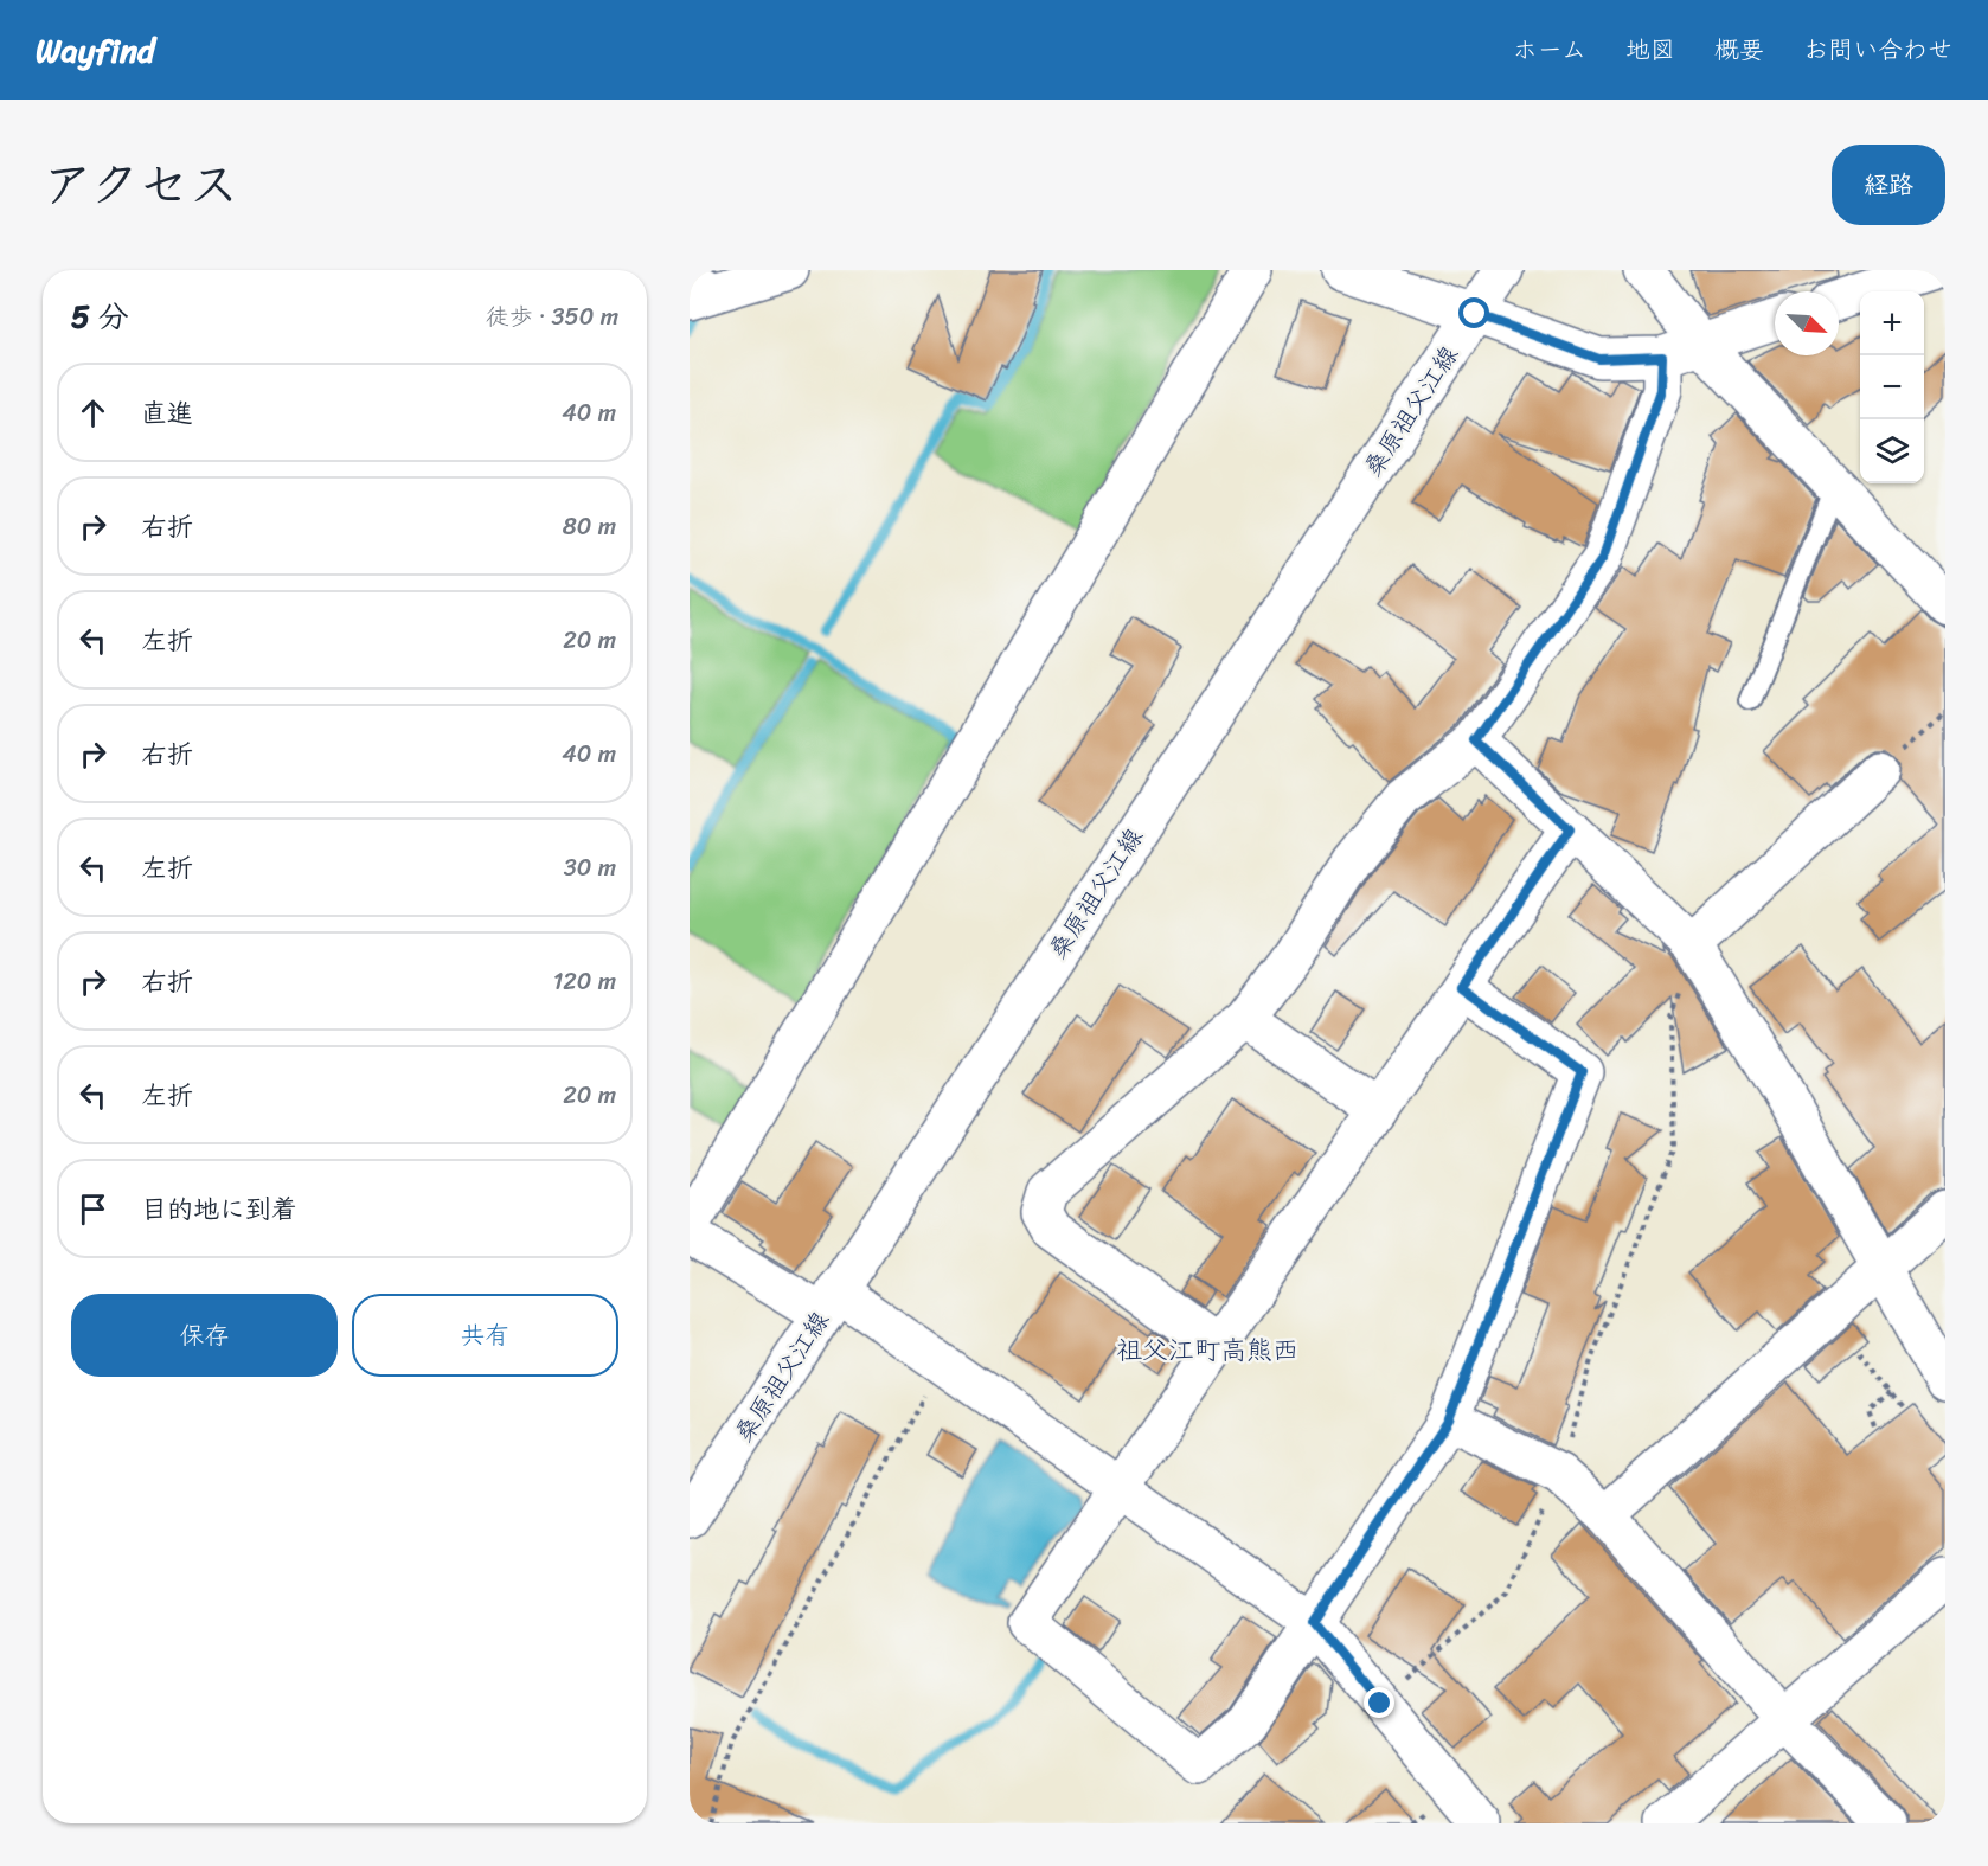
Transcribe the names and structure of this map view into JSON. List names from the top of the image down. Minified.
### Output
{"streets":{"street":["桑原祖父江線"]},"districts":["祖父江町高熊西"],"north":"bottom right","page":{"header":"Wayfind","nav":["ホーム","地図","概要","お問い合わせ"],"title":"アクセス","buttons":["経路",["保存","共有"]],"heading":["5 分","徒歩 · 350 m"],"map_buttons":["+","−"],"list":[["直進","40 m"],["右折","80 m"],["左折","20 m"],["右折","40 m"],["左折","30 m"],["右折","120 m"],["左折","20 m"],"目的地に到着"]}}
